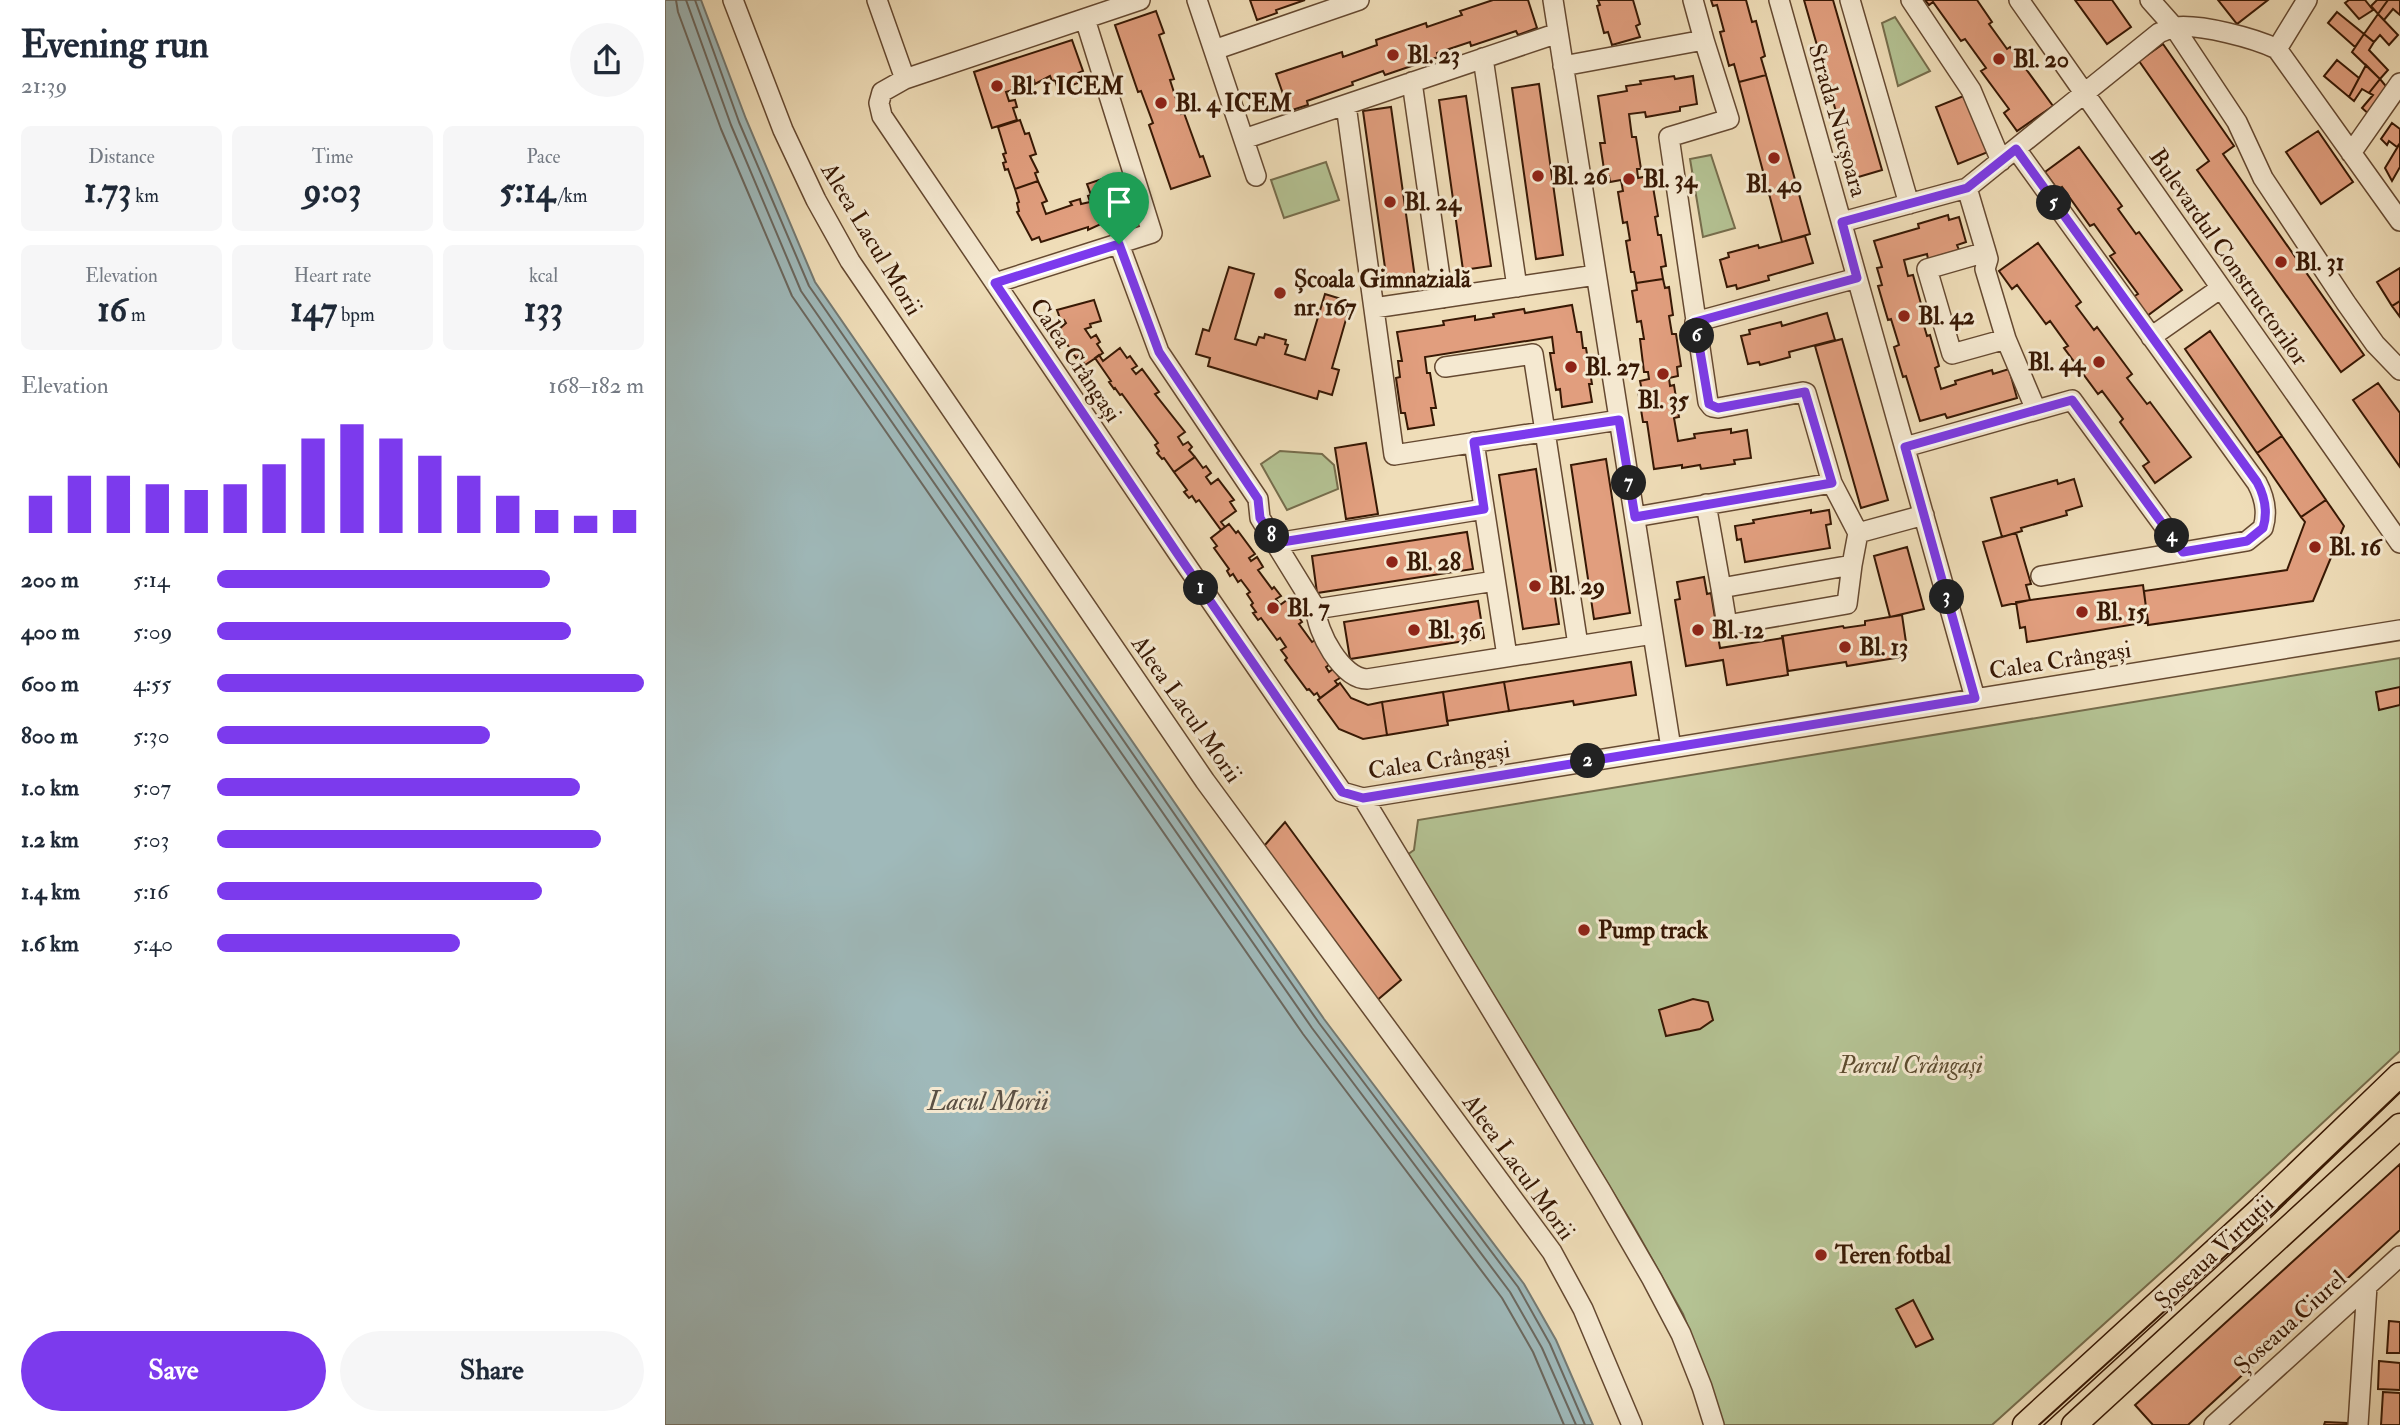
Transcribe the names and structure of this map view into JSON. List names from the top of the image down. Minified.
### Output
{"streets":{"main road":["Șoseaua Virtuții"],"street":["Strada Nucșoara","Aleea Lacul Morii","Bulevardul Constructorilor","Calea Crângași","Șoseaua Ciurel"]},"crossings":[["Strada Nucșoara","Calea Crângași"]],"water":["Lacul Morii"],"parks":["Parcul Crângași"],"places":["Bl. 23","Bl. 20","Bl. 1 ICEM","Bl. 4 ICEM","Bl. 40","Bl. 26","Bl. 34","Bl. 24","Bl. 31","Școala Gimnazială nr. 167","Bl. 42","Bl. 44","Bl. 27","Bl. 35","Bl. 16","Bl. 28","Bl. 29","Bl. 7","Bl. 15","Bl. 36","Bl. 12","Bl. 13","Pump track","Teren fotbal"],"page":{"heading":["Evening run","21:39"],"stats":[["Distance","1.73 km"],["Time","9:03"],["Pace","5:14 /km"],["Elevation","16 m"],["Heart rate","147 bpm"],["kcal","133"]],"pins":["5","6","7","4","8","1","3","2"],"chart":["Elevation","168–182 m"],"list":[{"name":"200 m","note":"5:14"},{"name":"400 m","note":"5:09"},{"name":"600 m","note":"4:55"},{"name":"800 m","note":"5:30"},{"name":"1.0 km","note":"5:07"},{"name":"1.2 km","note":"5:03"},{"name":"1.4 km","note":"5:16"},{"name":"1.6 km","note":"5:40"}],"buttons":["Save","Share"]}}
